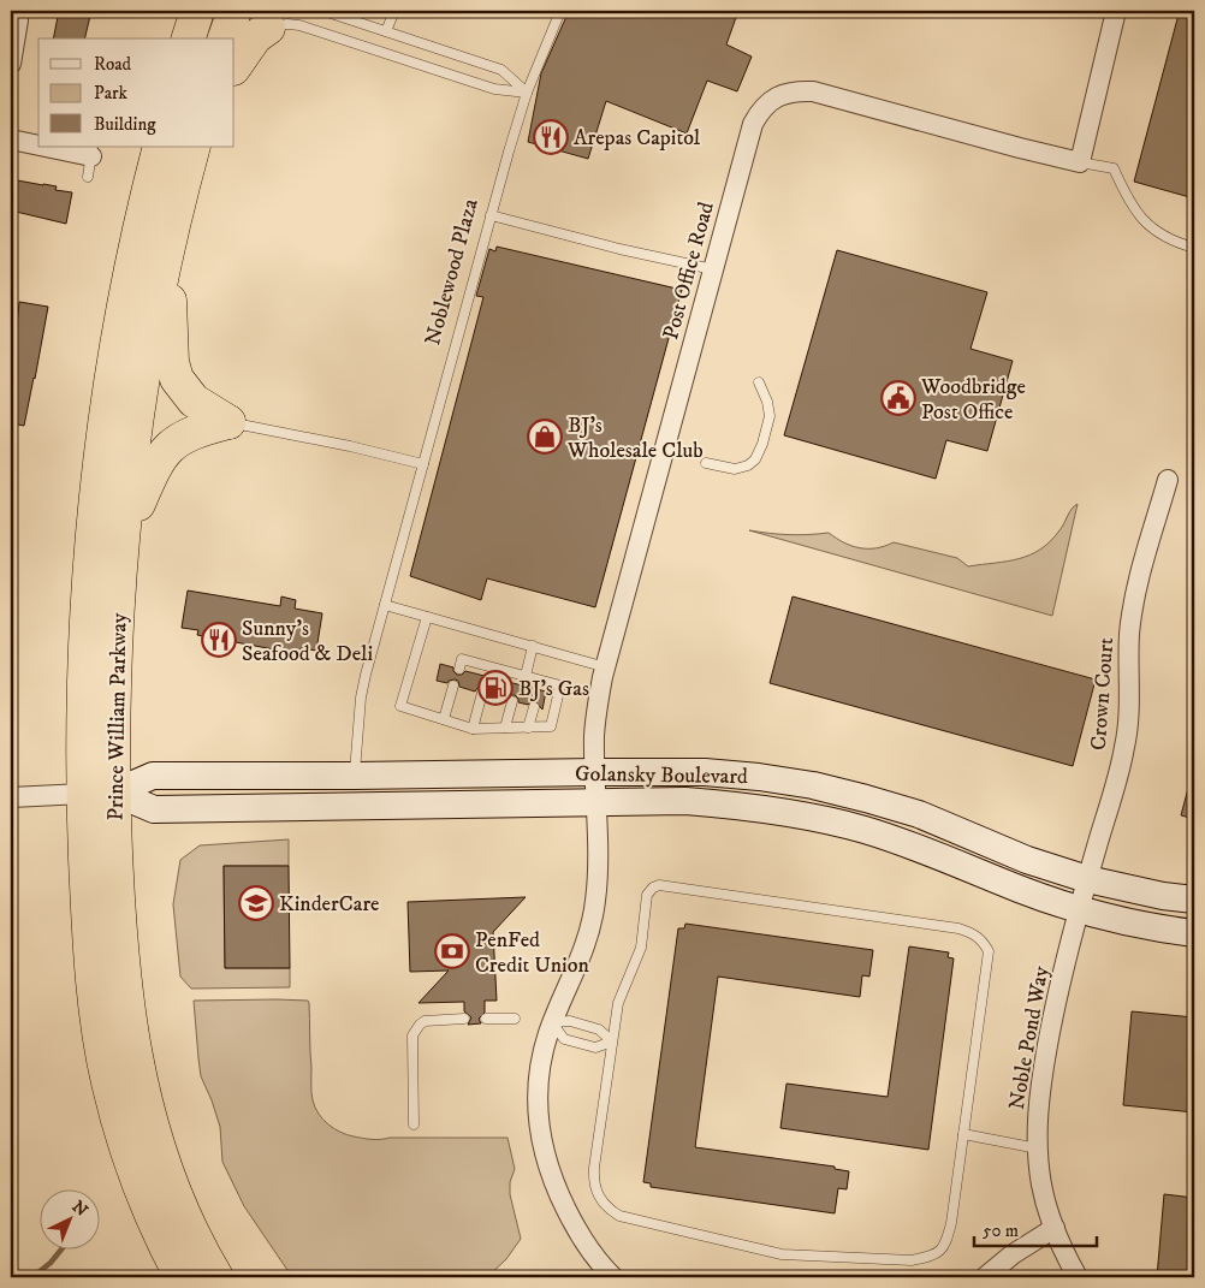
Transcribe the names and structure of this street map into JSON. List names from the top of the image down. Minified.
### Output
{"streets":{"highway":["Prince William Parkway"],"street":["Post Office Road","Crown Court","Golansky Boulevard","Noble Pond Way"],"lane":["Noblewood Plaza"]},"crossings":[["Post Office Road","Golansky Boulevard"],["Noblewood Plaza","Golansky Boulevard"],["Crown Court","Golansky Boulevard"],["Crown Court","Noble Pond Way"],["Prince William Parkway","Golansky Boulevard"],["Golansky Boulevard","Noble Pond Way"]],"places":{"restaurant":["Arepas Capitol","Sunny's Seafood & Deli"],"public building":["Woodbridge Post Office"],"shop":["BJ's Wholesale Club"],"fuel station":["BJ's Gas"],"school or university":["KinderCare"],"bank":["PenFed Credit Union"]},"legend":["Road","Park","Building"],"scale_bar":"50 m","north":"top right"}
